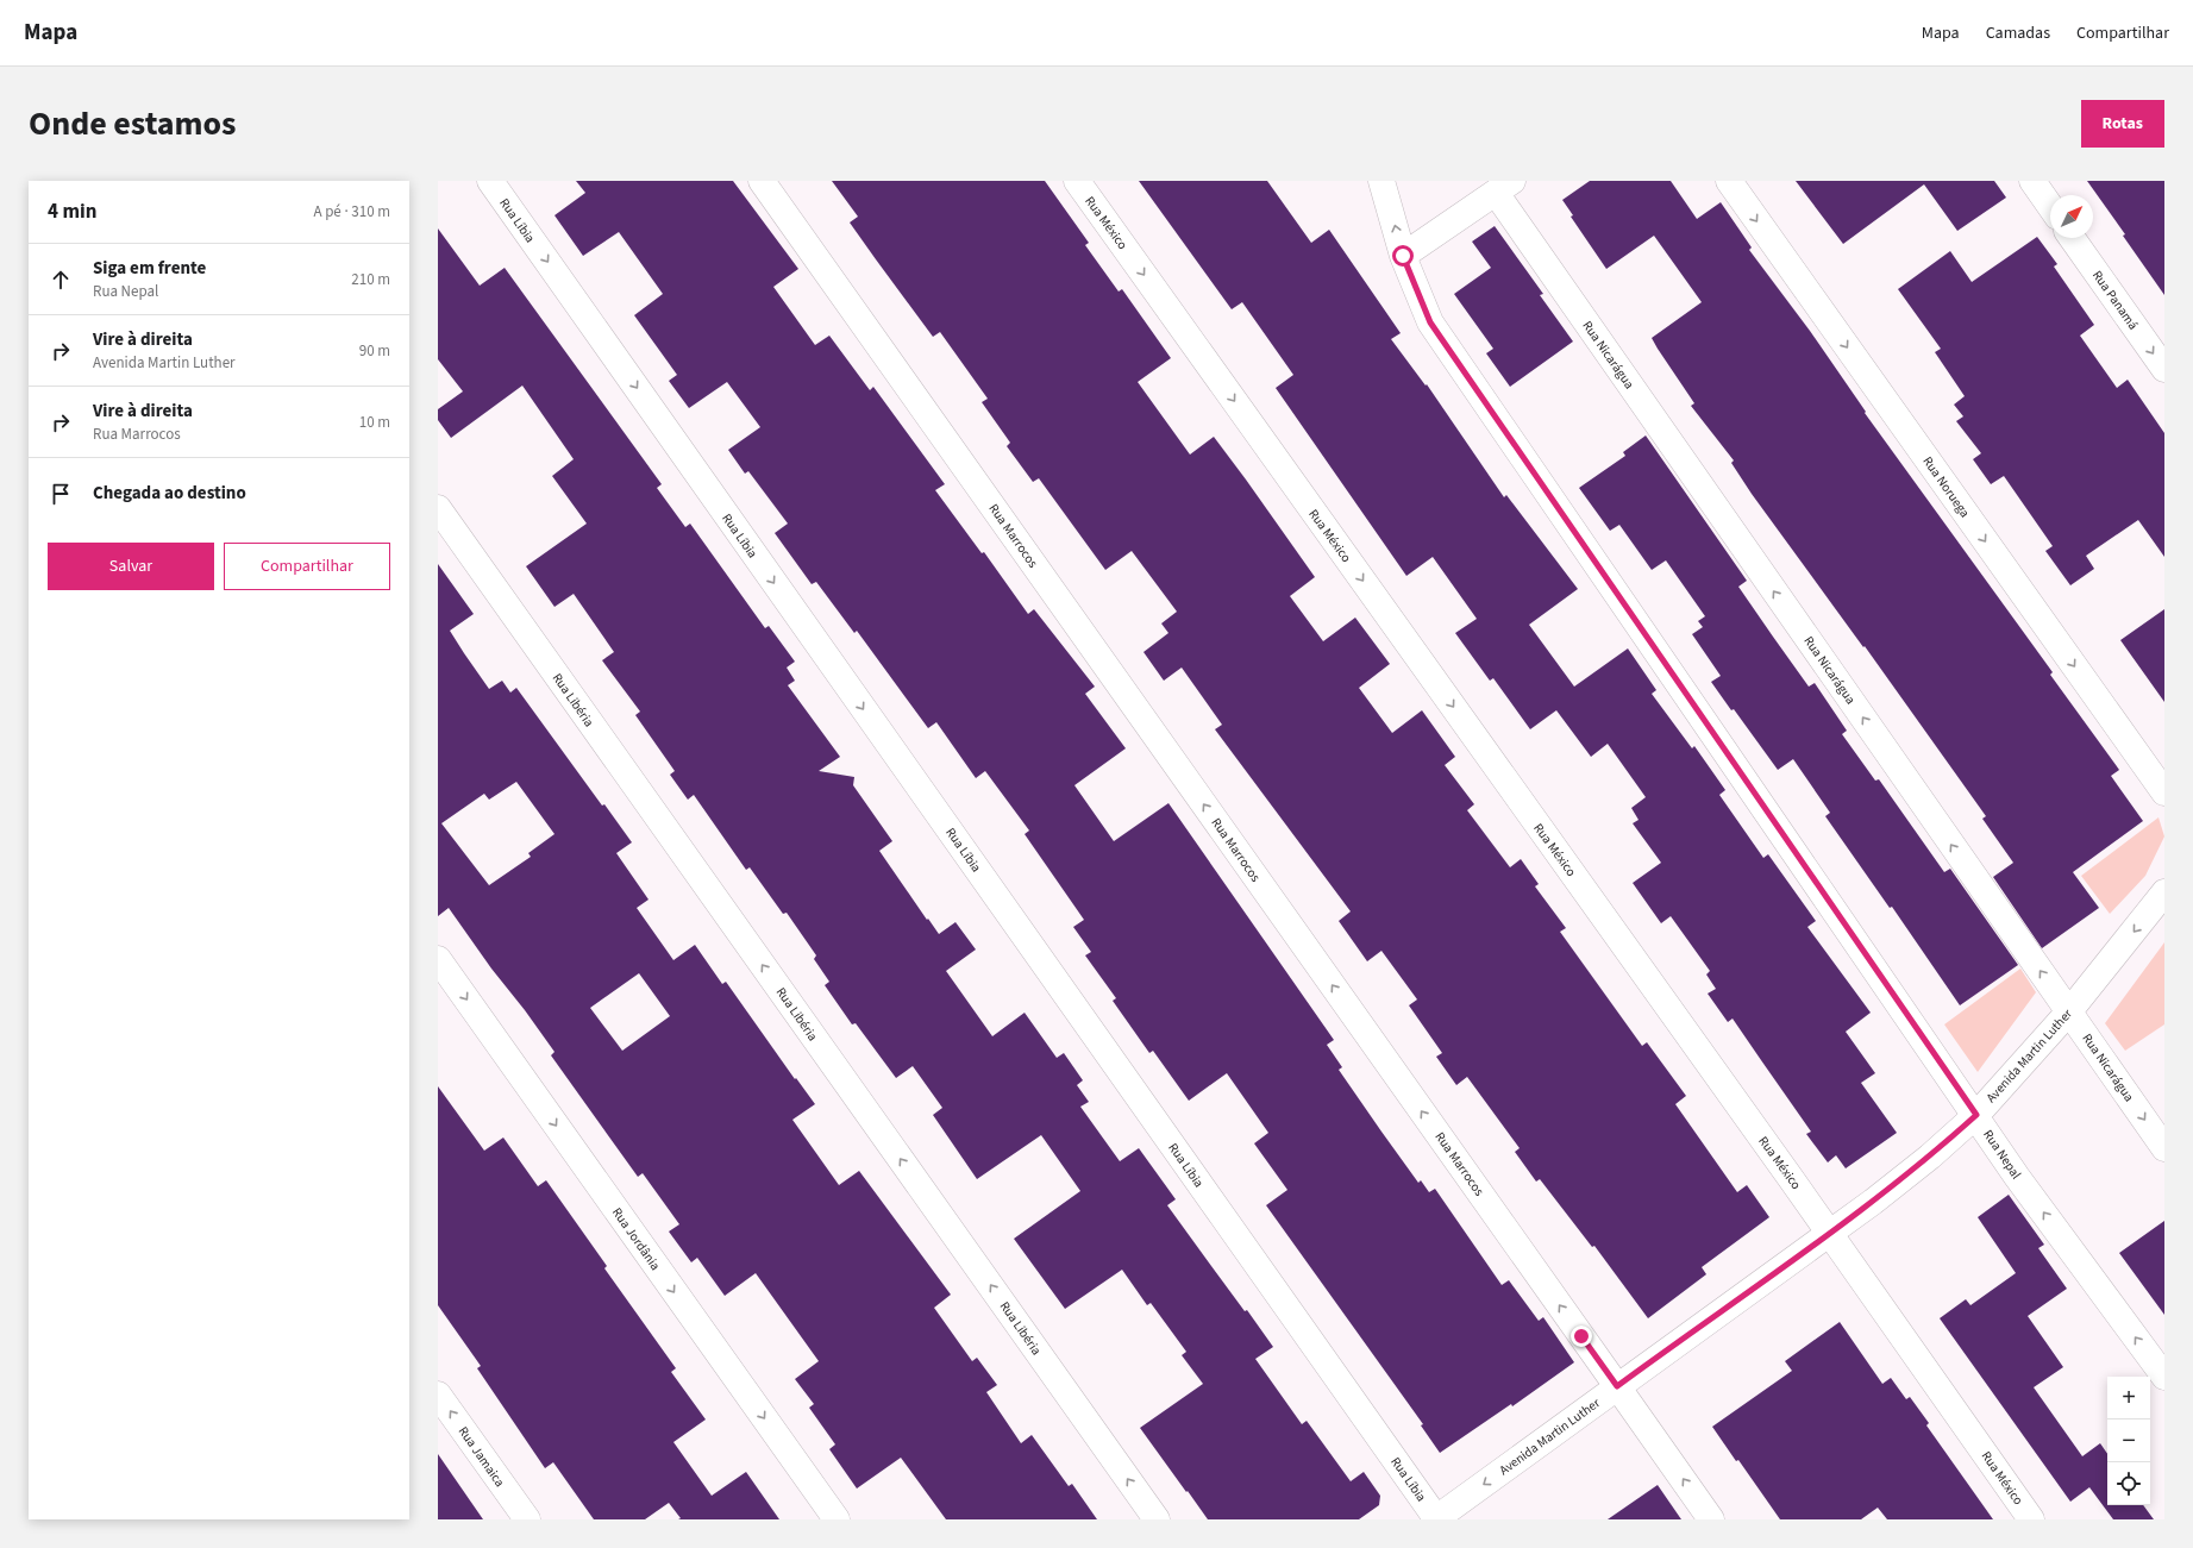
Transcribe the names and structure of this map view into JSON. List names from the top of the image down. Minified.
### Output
{"streets":{"street":["Rua Líbia","Rua México","Rua Panamá","Rua Nicarágua","Rua Noruega","Rua Marrocos","Rua Libéria","Avenida Martin Luther","Rua Nepal","Rua Jordânia","Rua Jamaica"]},"crossings":[["Rua Líbia","Avenida Martin Luther"],["Rua México","Avenida Martin Luther"],["Rua Nicarágua","Avenida Martin Luther"],["Rua Marrocos","Avenida Martin Luther"],["Avenida Martin Luther","Rua Nepal"]],"one_way":["Rua Líbia","Rua México","Rua Panamá","Rua Noruega","Rua Marrocos","Rua Libéria","Avenida Martin Luther","Rua Jordânia","Rua Jamaica"],"north":"top right","page":{"header":"Mapa","nav":["Mapa","Camadas","Compartilhar"],"title":"Onde estamos","buttons":["Rotas",["Salvar","Compartilhar"]],"heading":["4 min","A pé · 310 m"],"list":[["Siga em frente","Rua Nepal","210 m"],["Vire à direita","Avenida Martin Luther","90 m"],["Vire à direita","Rua Marrocos","10 m"],"Chegada ao destino"],"map_buttons":["+","−"]}}
